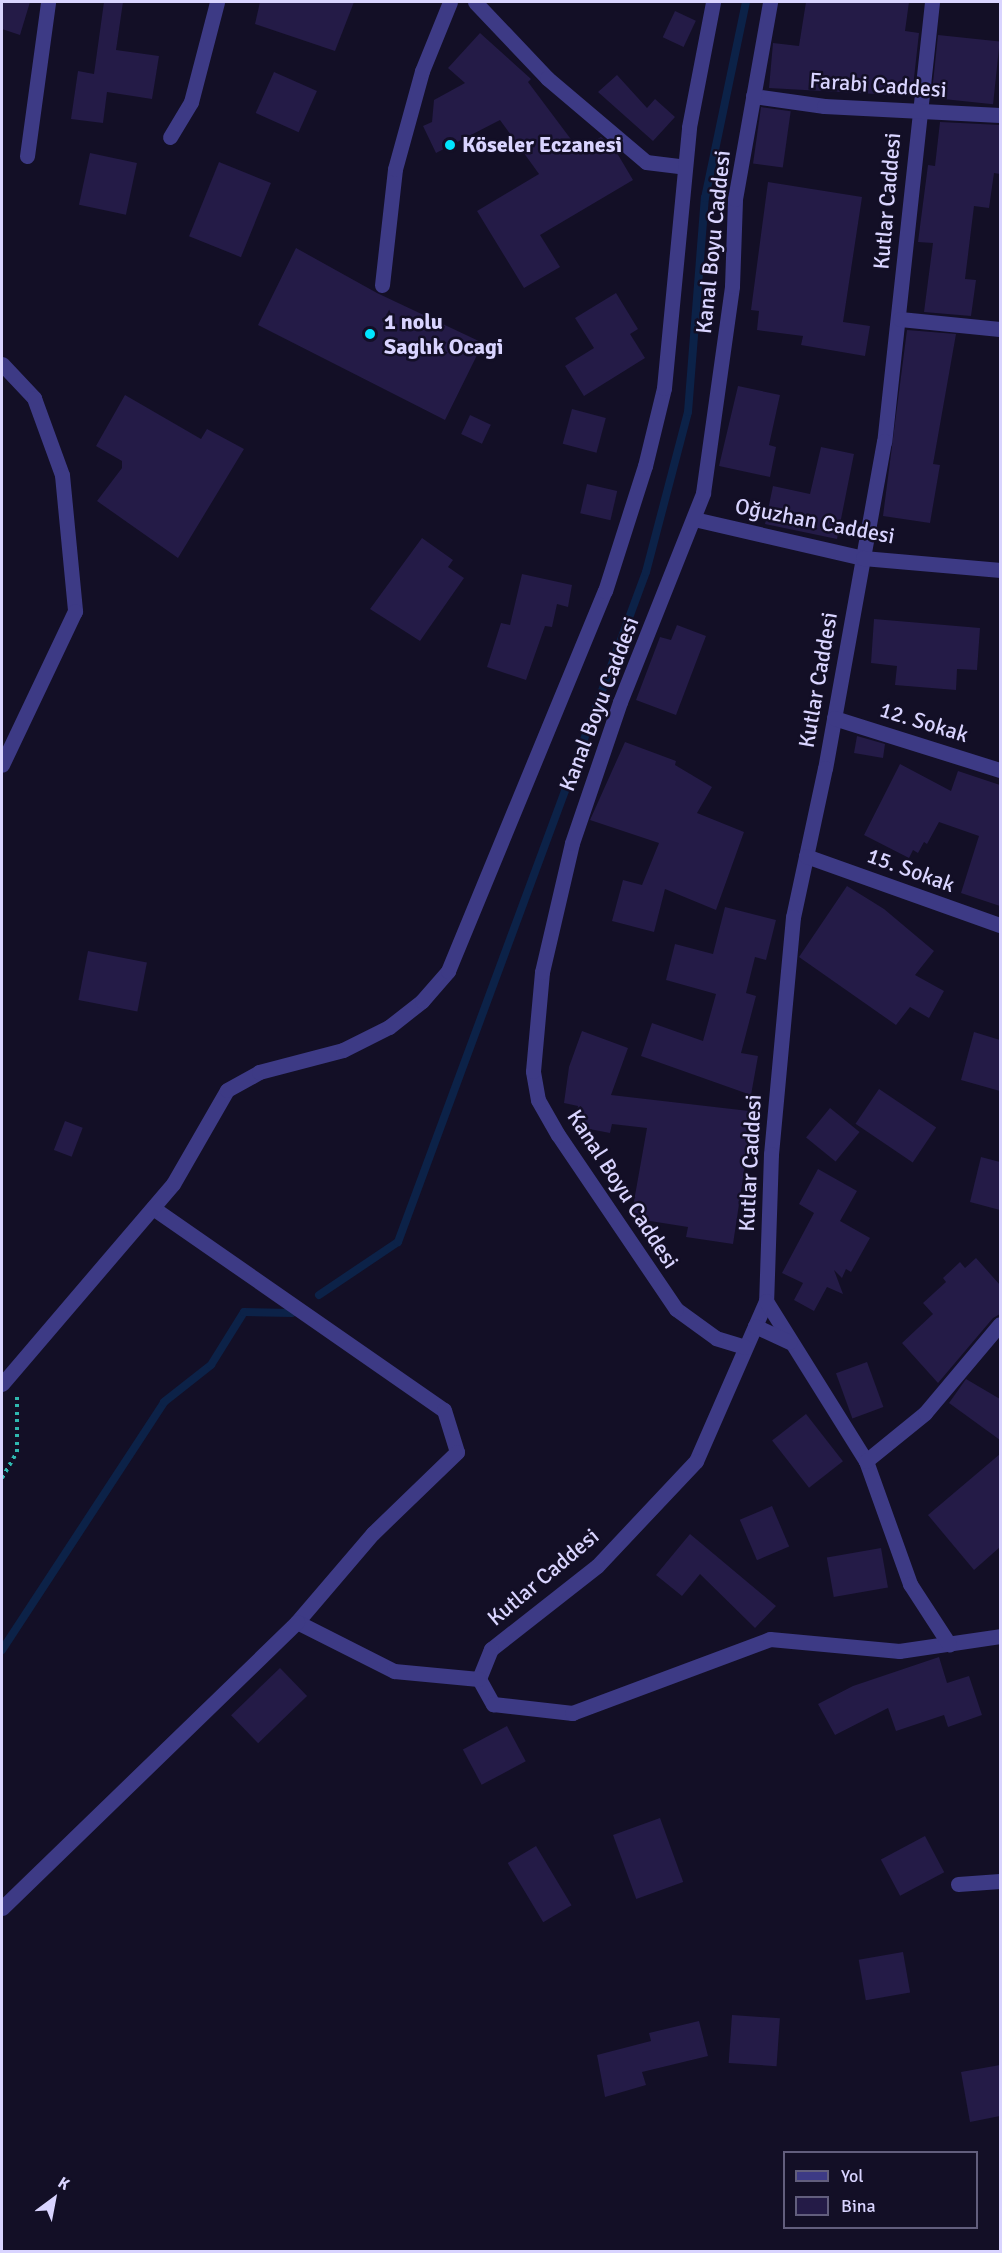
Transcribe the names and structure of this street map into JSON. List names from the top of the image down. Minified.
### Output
{"streets":{"street":["Farabi Caddesi","Kutlar Caddesi","Kanal Boyu Caddesi","Oğuzhan Caddesi","12. Sokak","15. Sokak"]},"crossings":[["Farabi Caddesi","Kutlar Caddesi"],["Farabi Caddesi","Kanal Boyu Caddesi"],["Kutlar Caddesi","Kanal Boyu Caddesi"],["Kutlar Caddesi","Oğuzhan Caddesi"],["Kutlar Caddesi","12. Sokak"],["Kutlar Caddesi","15. Sokak"],["Kanal Boyu Caddesi","Oğuzhan Caddesi"]],"places":["Köseler Eczanesi","1 nolu Saglık Ocagi"],"legend":["Yol","Bina"],"north":"top right"}
